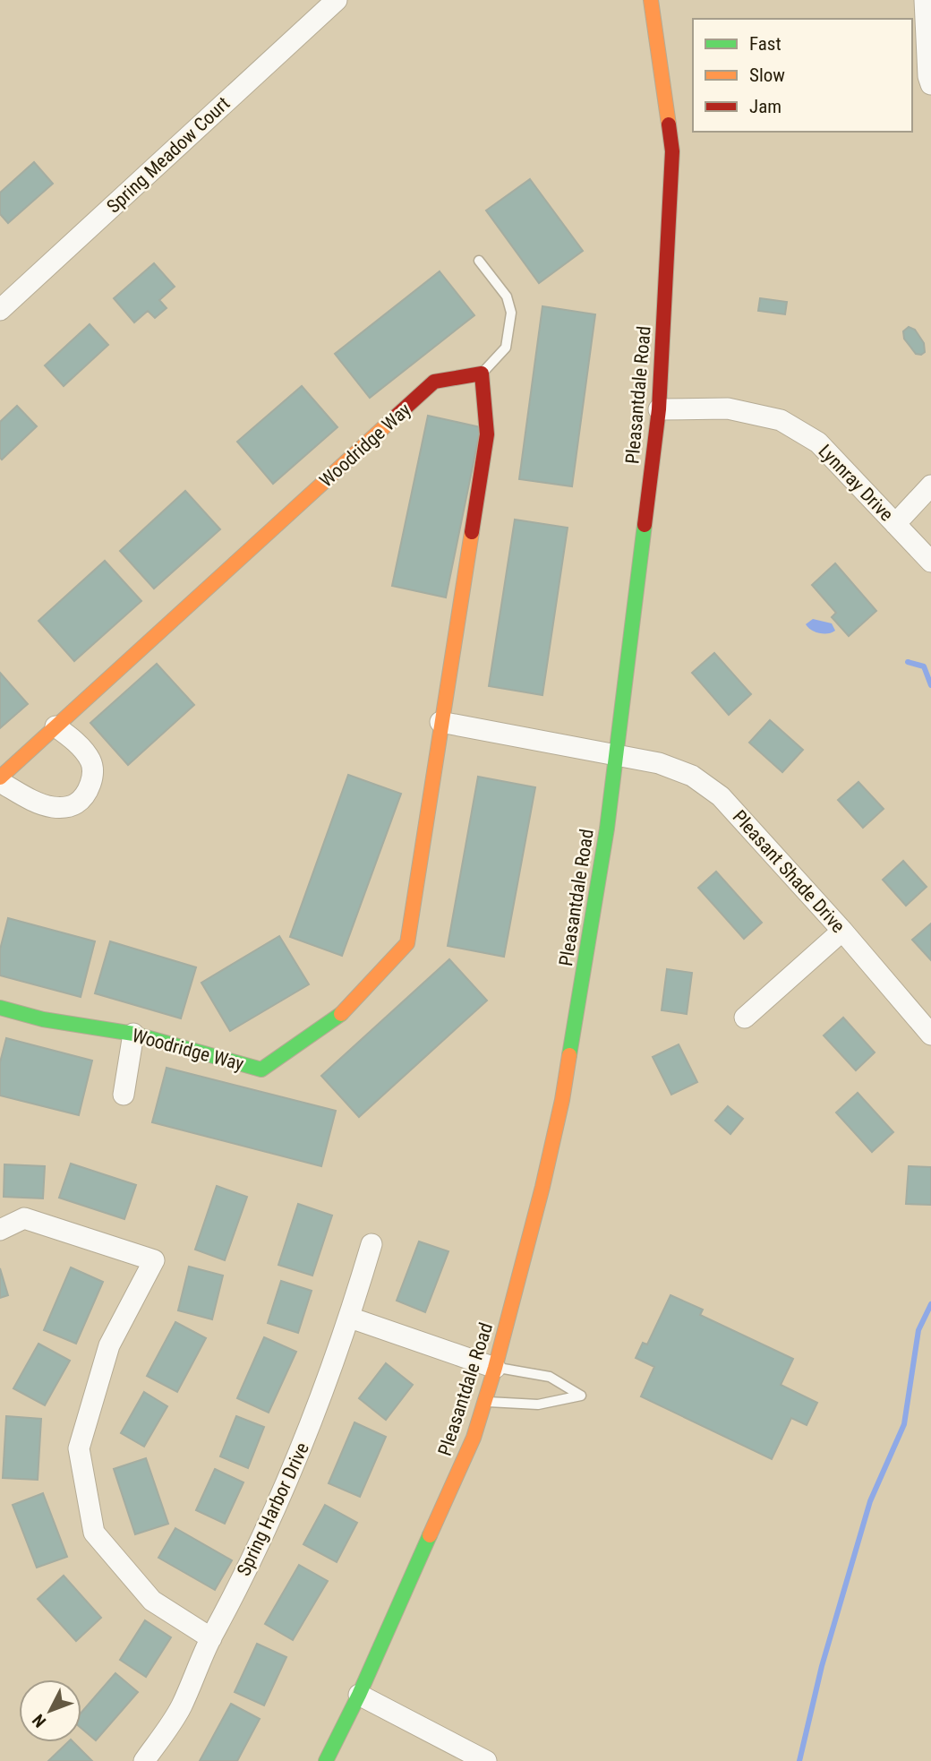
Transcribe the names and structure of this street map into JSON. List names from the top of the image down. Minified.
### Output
{"streets":{"main road":["Pleasantdale Road","Woodridge Way"],"street":["Spring Meadow Court","Lynnray Drive","Pleasant Shade Drive","Spring Harbor Drive"]},"crossings":[["Pleasantdale Road","Lynnray Drive"],["Pleasantdale Road","Pleasant Shade Drive"]],"legend":["Fast","Slow","Jam"],"north":"bottom left"}
